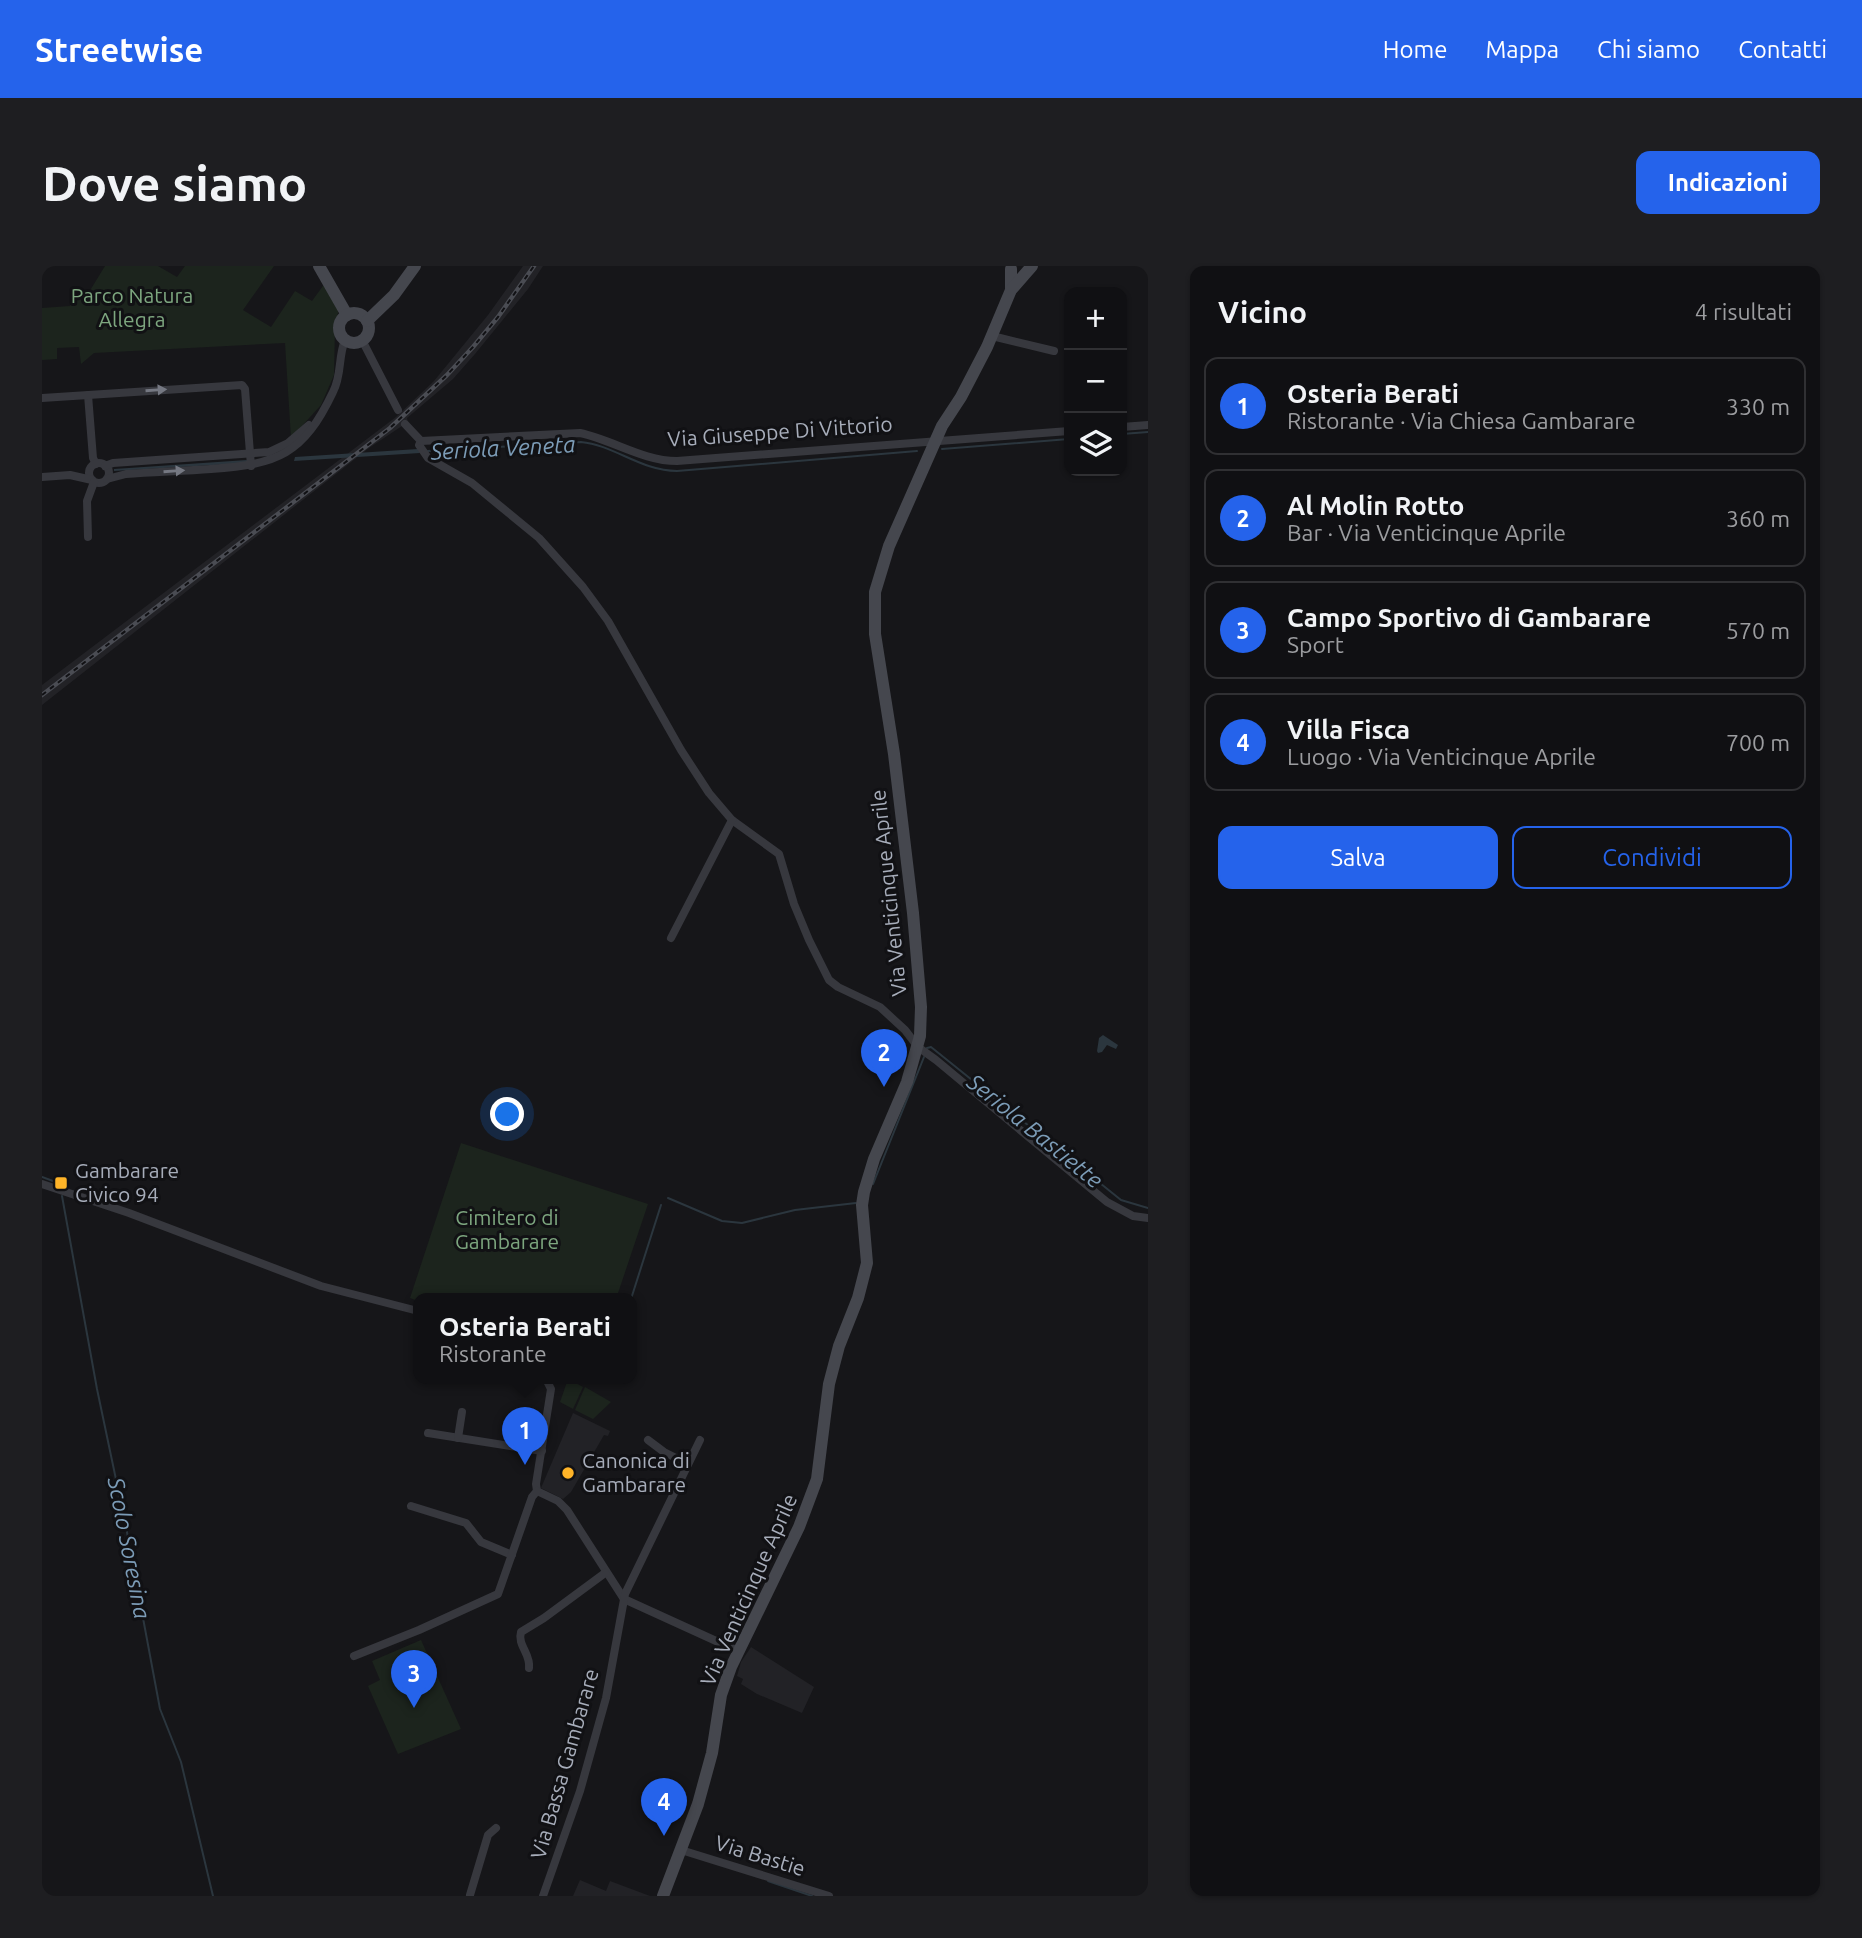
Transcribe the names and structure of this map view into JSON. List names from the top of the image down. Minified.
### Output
{"streets":{"street":["Via Giuseppe Di Vittorio","Via Venticinque Aprile","Via Bassa Gambarare","Via Bastie"]},"crossings":[["Via Giuseppe Di Vittorio","Via Venticinque Aprile"],["Via Venticinque Aprile","Via Bastie"]],"water":["Seriola Veneta","Seriola Bastiette","Scolo Soresina"],"parks":["Parco Natura Allegra","Cimitero di Gambarare"],"places":{"transit":["Gambarare Civico 94"],"other":["Canonica di Gambarare"]},"page":{"header":"Streetwise","nav":["Home","Mappa","Chi siamo","Contatti"],"buttons":["Indicazioni",["Salva","Condividi"]],"title":"Dove siamo","heading":["Vicino","4 risultati"],"map_buttons":["+","−"],"list":[{"mark":"1","name":"Osteria Berati","note":"Ristorante · Via Chiesa Gambarare","value":"330 m"},{"mark":"2","name":"Al Molin Rotto","note":"Bar · Via Venticinque Aprile","value":"360 m"},{"mark":"3","name":"Campo Sportivo di Gambarare","note":"Sport","value":"570 m"},{"mark":"4","name":"Villa Fisca","note":"Luogo · Via Venticinque Aprile","value":"700 m"}],"pins":["2","1","3","4"],"popup":["Osteria Berati","Ristorante"]}}
